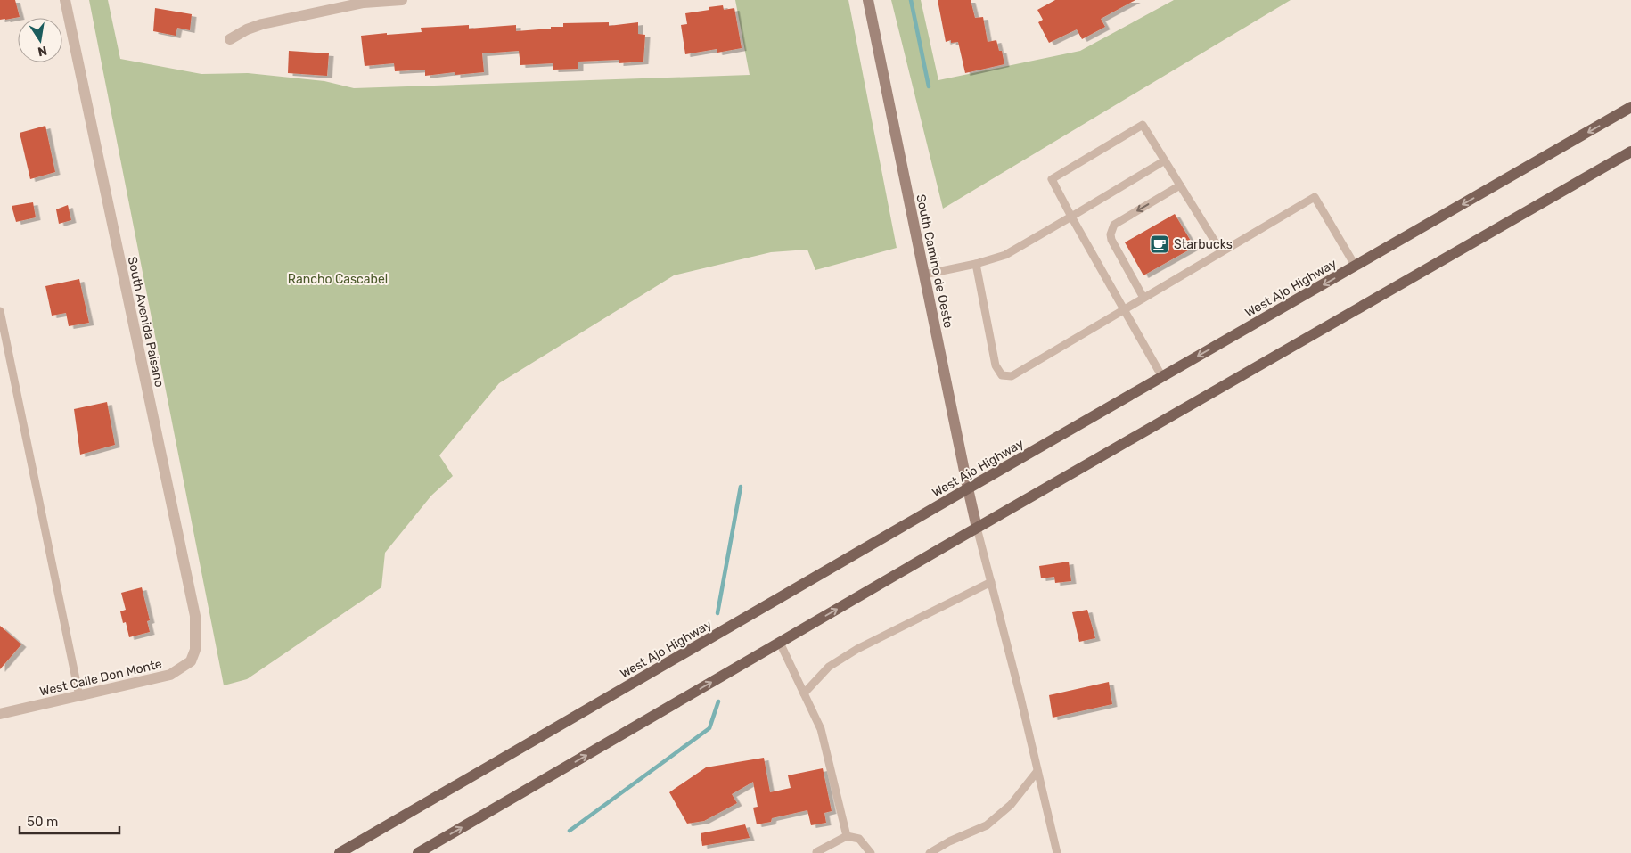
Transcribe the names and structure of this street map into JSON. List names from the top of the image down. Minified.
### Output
{"streets":{"main road":["West Ajo Highway"],"street":["South Camino de Oeste","South Avenida Paisano","West Calle Don Monte"]},"crossings":[["South Camino de Oeste","West Ajo Highway"],["South Avenida Paisano","West Calle Don Monte"]],"parks":["Rancho Cascabel"],"places":{"cafe":["Starbucks"]},"scale_bar":"50 m","north":"bottom"}
